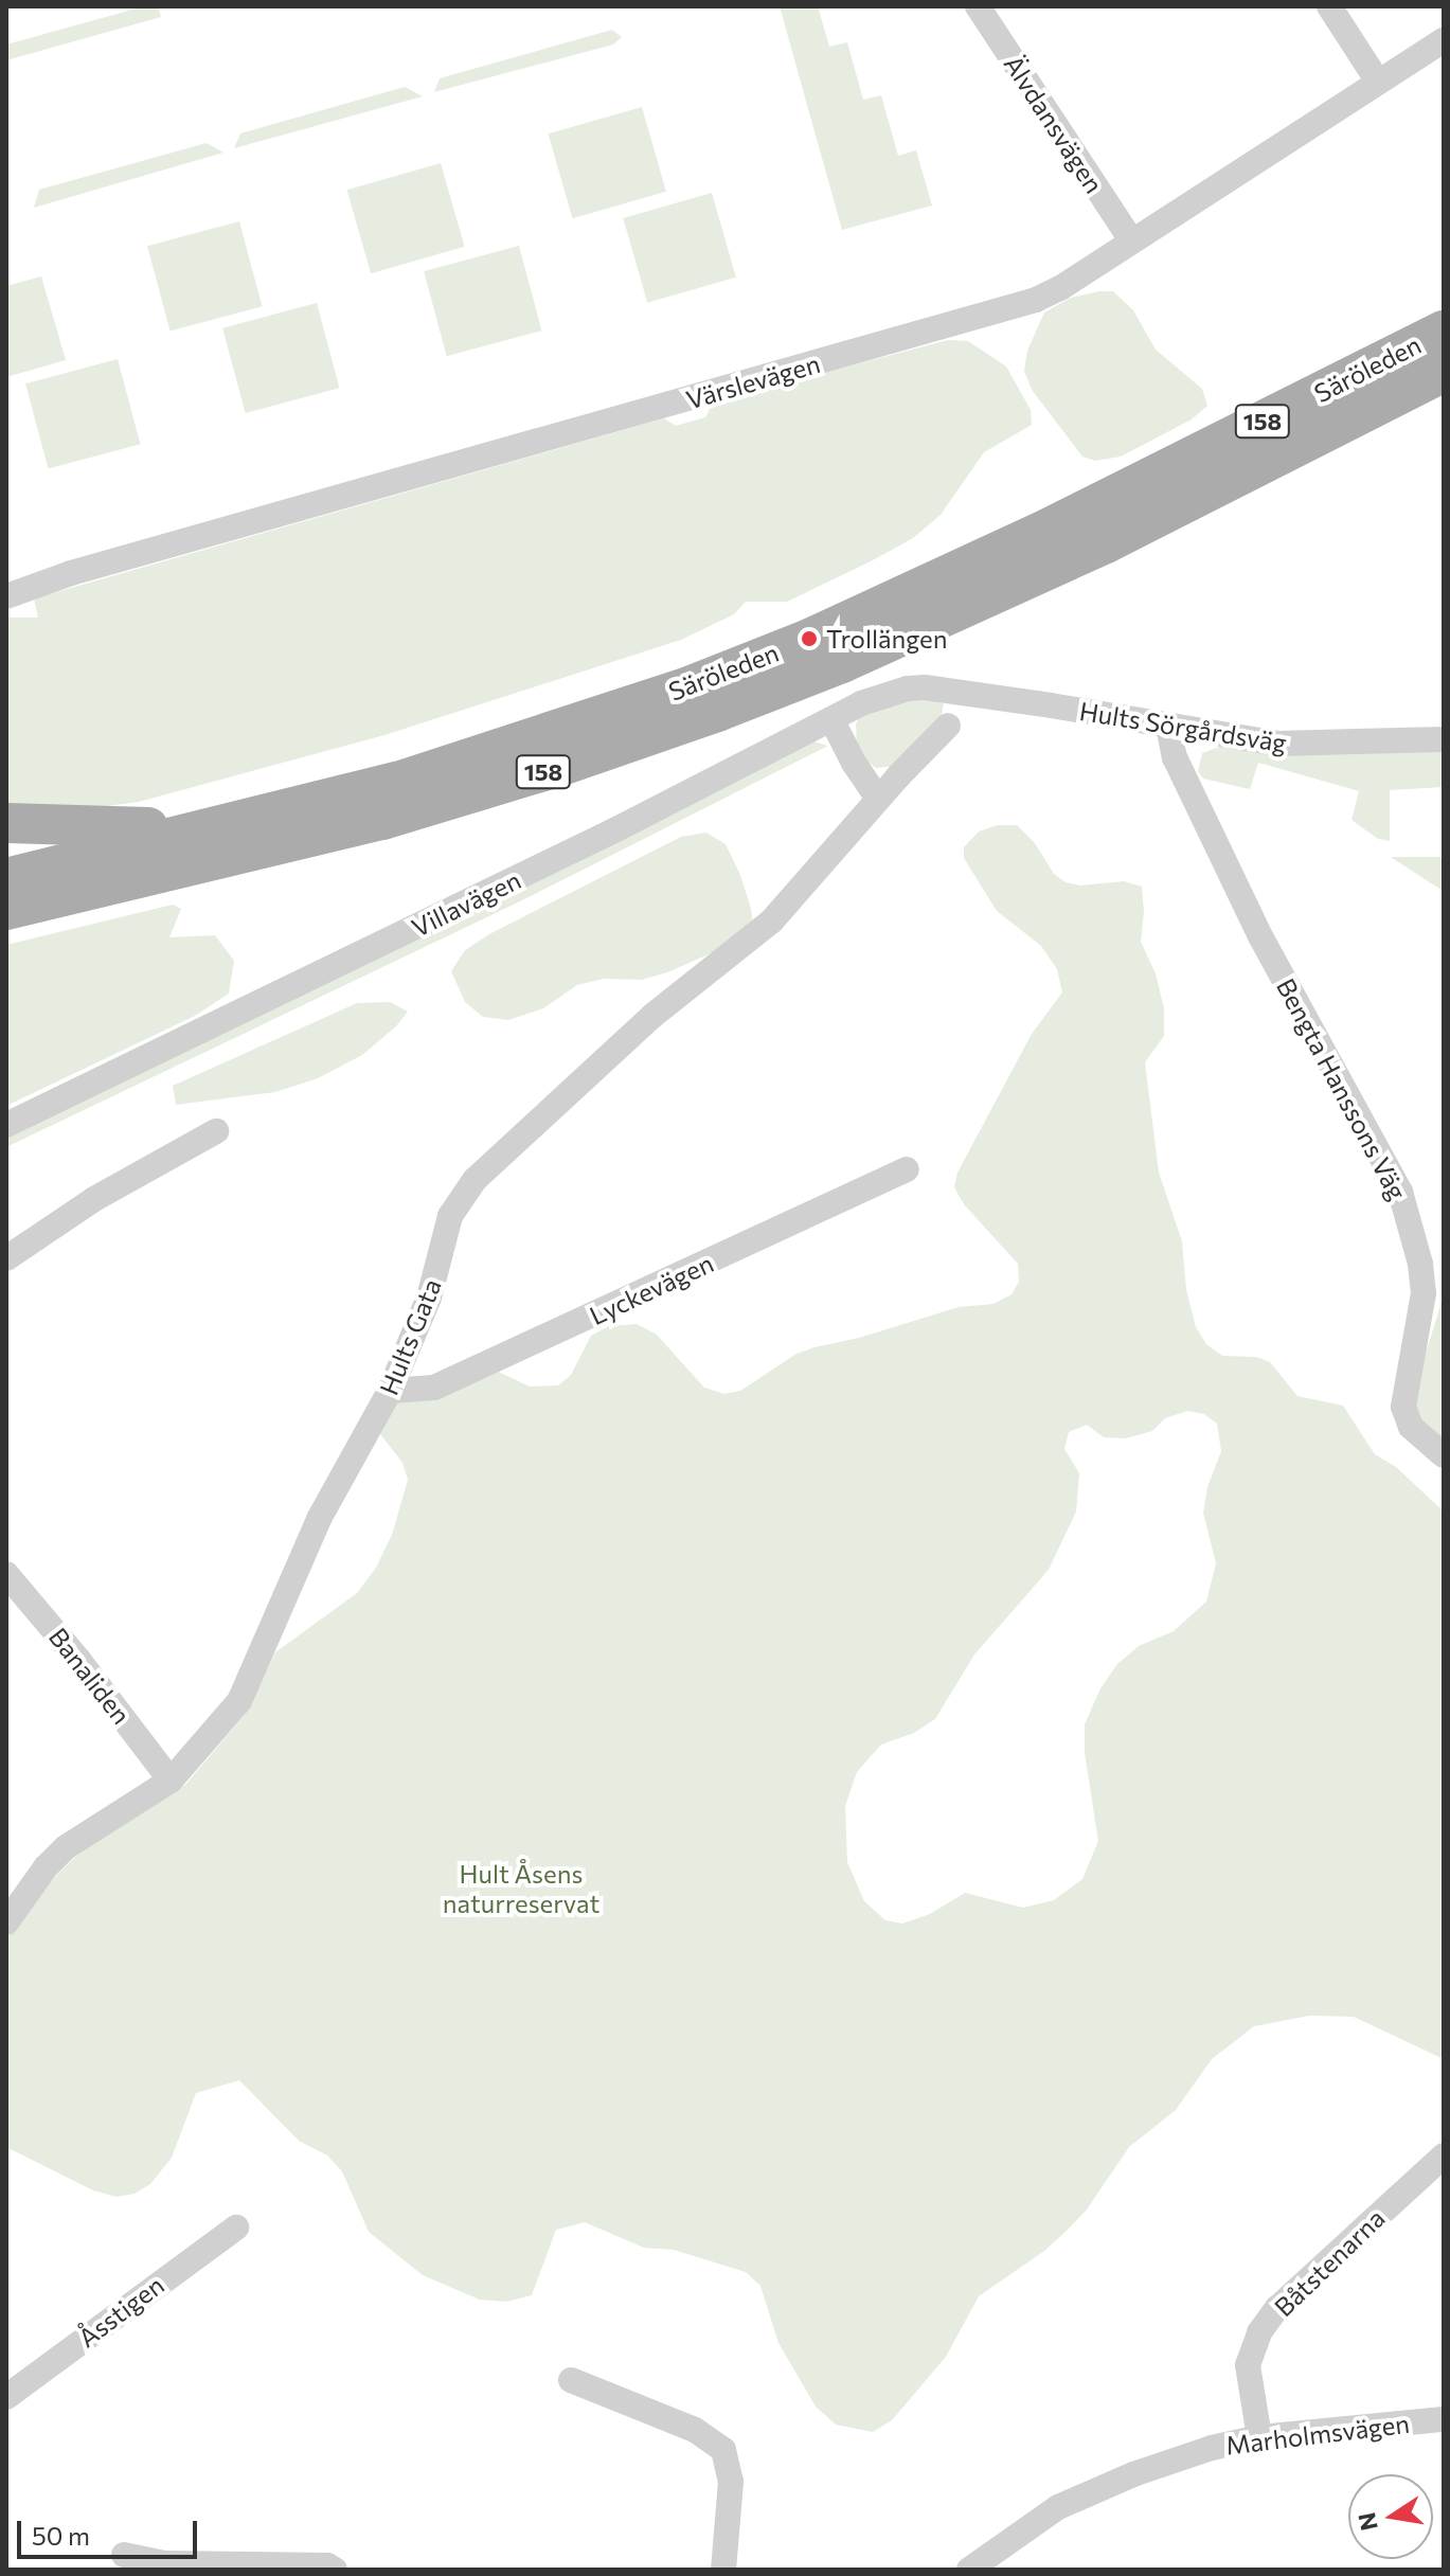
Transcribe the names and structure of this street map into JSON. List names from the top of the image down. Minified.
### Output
{"streets":{"main road":["Säröleden","158"],"street":["Älvdansvägen","Värslevägen","Hults Sörgårdsväg","Villavägen","Bengta Hanssons Väg","Lyckevägen","Hults Gata","Banaliden","Båtstenarna","Åsstigen","Marholmsvägen"]},"crossings":[["Älvdansvägen","Värslevägen"],["Säröleden","158"],["Hults Sörgårdsväg","Villavägen"],["Hults Sörgårdsväg","Bengta Hanssons Väg"],["Lyckevägen","Hults Gata"],["Hults Gata","Banaliden"],["Båtstenarna","Marholmsvägen"]],"parks":["Hult Åsens naturreservat"],"places":["Trollängen"],"scale_bar":"50 m","north":"left"}
